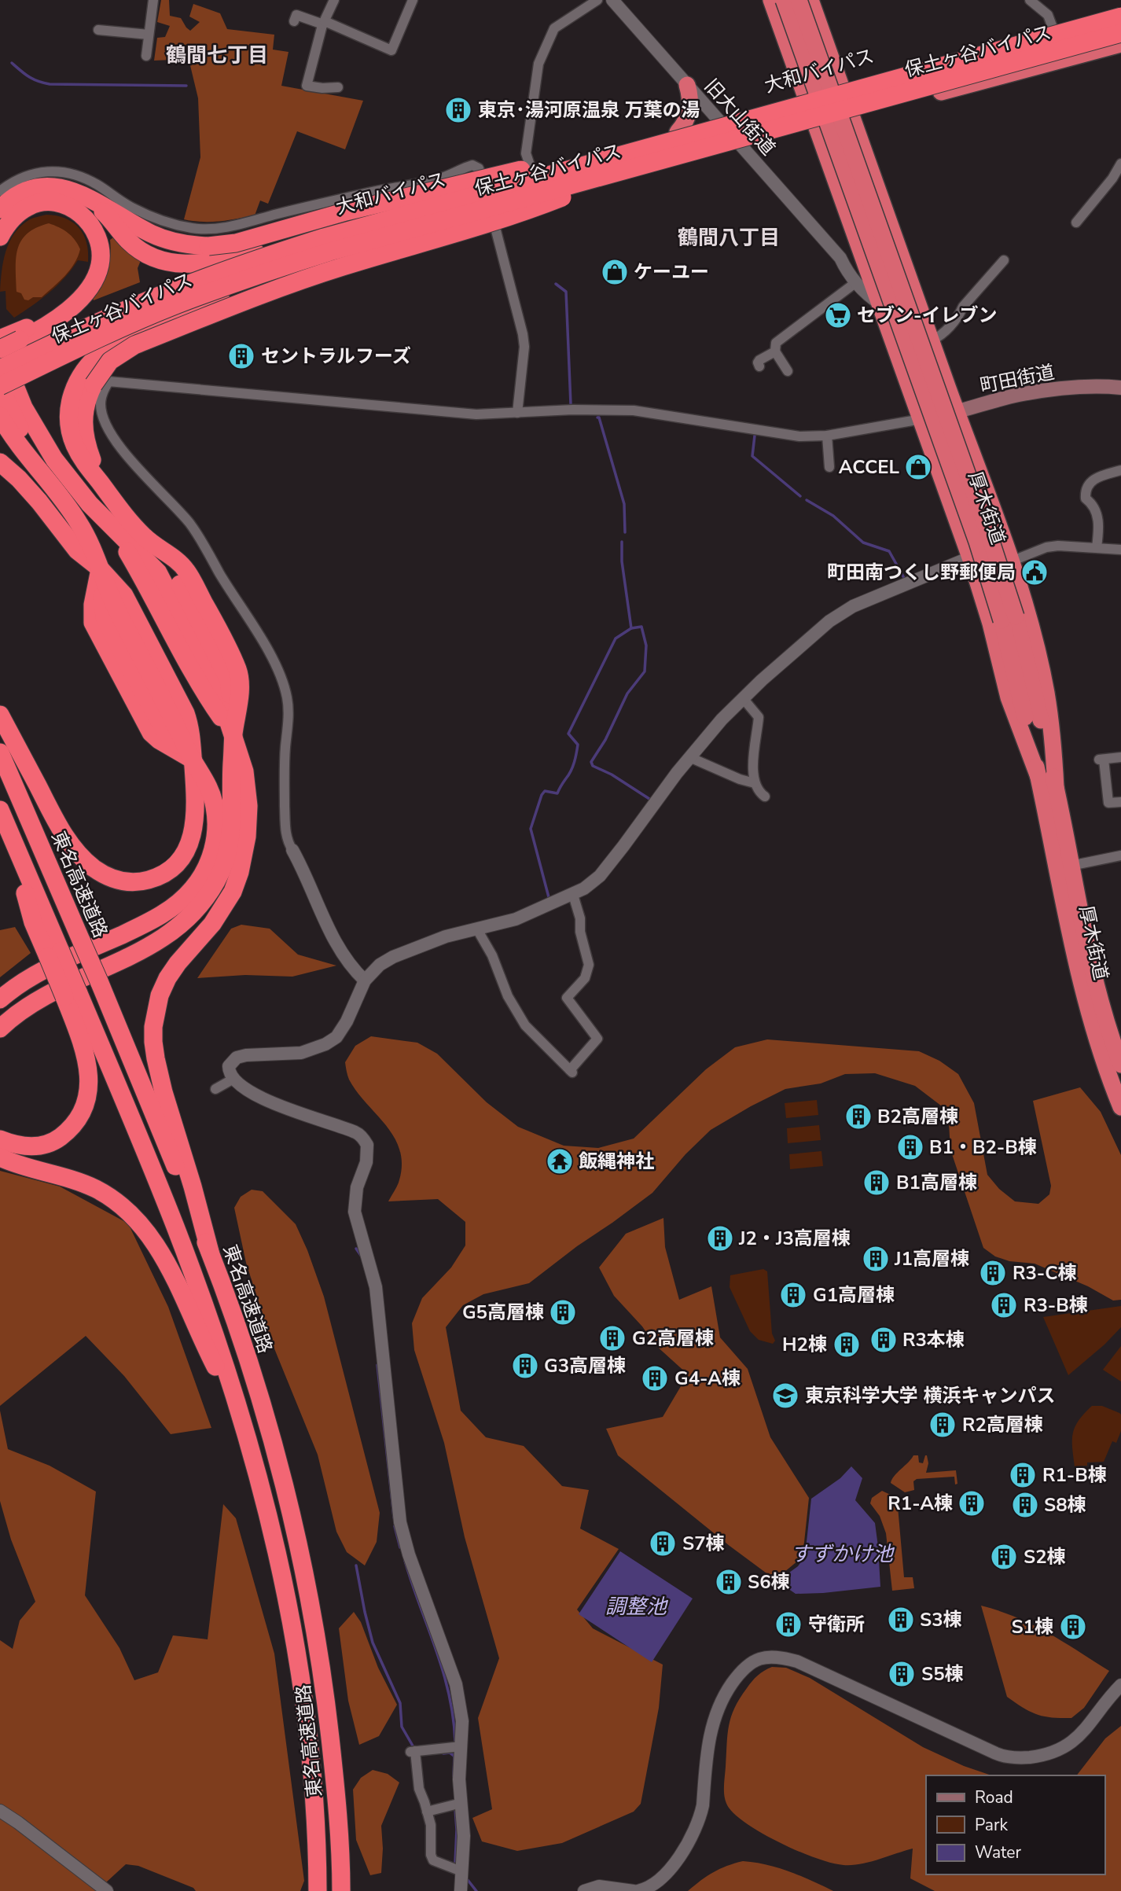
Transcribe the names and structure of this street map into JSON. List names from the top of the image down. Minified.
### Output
{"streets":{"highway":["保土ヶ谷バイパス","大和バイパス","厚木街道","東名高速道路"],"main road":["町田街道"],"street":["旧大山街道"]},"crossings":[["保土ヶ谷バイパス","大和バイパス"],["保土ヶ谷バイパス","旧大山街道"],["大和バイパス","旧大山街道"]],"districts":["鶴間七丁目","鶴間八丁目"],"water":["すずかけ池","調整池"],"places":{"building":["東京･湯河原温泉 万葉の湯","セントラルフーズ","B2高層棟","B1・B2-B棟","B1高層棟","J2・J3高層棟","J1高層棟","R3-C棟","G1高層棟","R3-B棟","G5高層棟","G2高層棟","R3本棟","H2棟","G3高層棟","G4-A棟","R2高層棟","R1-B棟","R1-A棟","S8棟","S7棟","S2棟","S6棟","S3棟","守衛所","S1棟","S5棟"],"shop":["ケーユー","ACCEL"],"supermarket":["セブン-イレブン"],"public building":["町田南つくし野郵便局"],"temple":["飯縄神社"],"school or university":["東京科学大学 横浜キャンパス"]},"legend":["Road","Park","Water"]}
